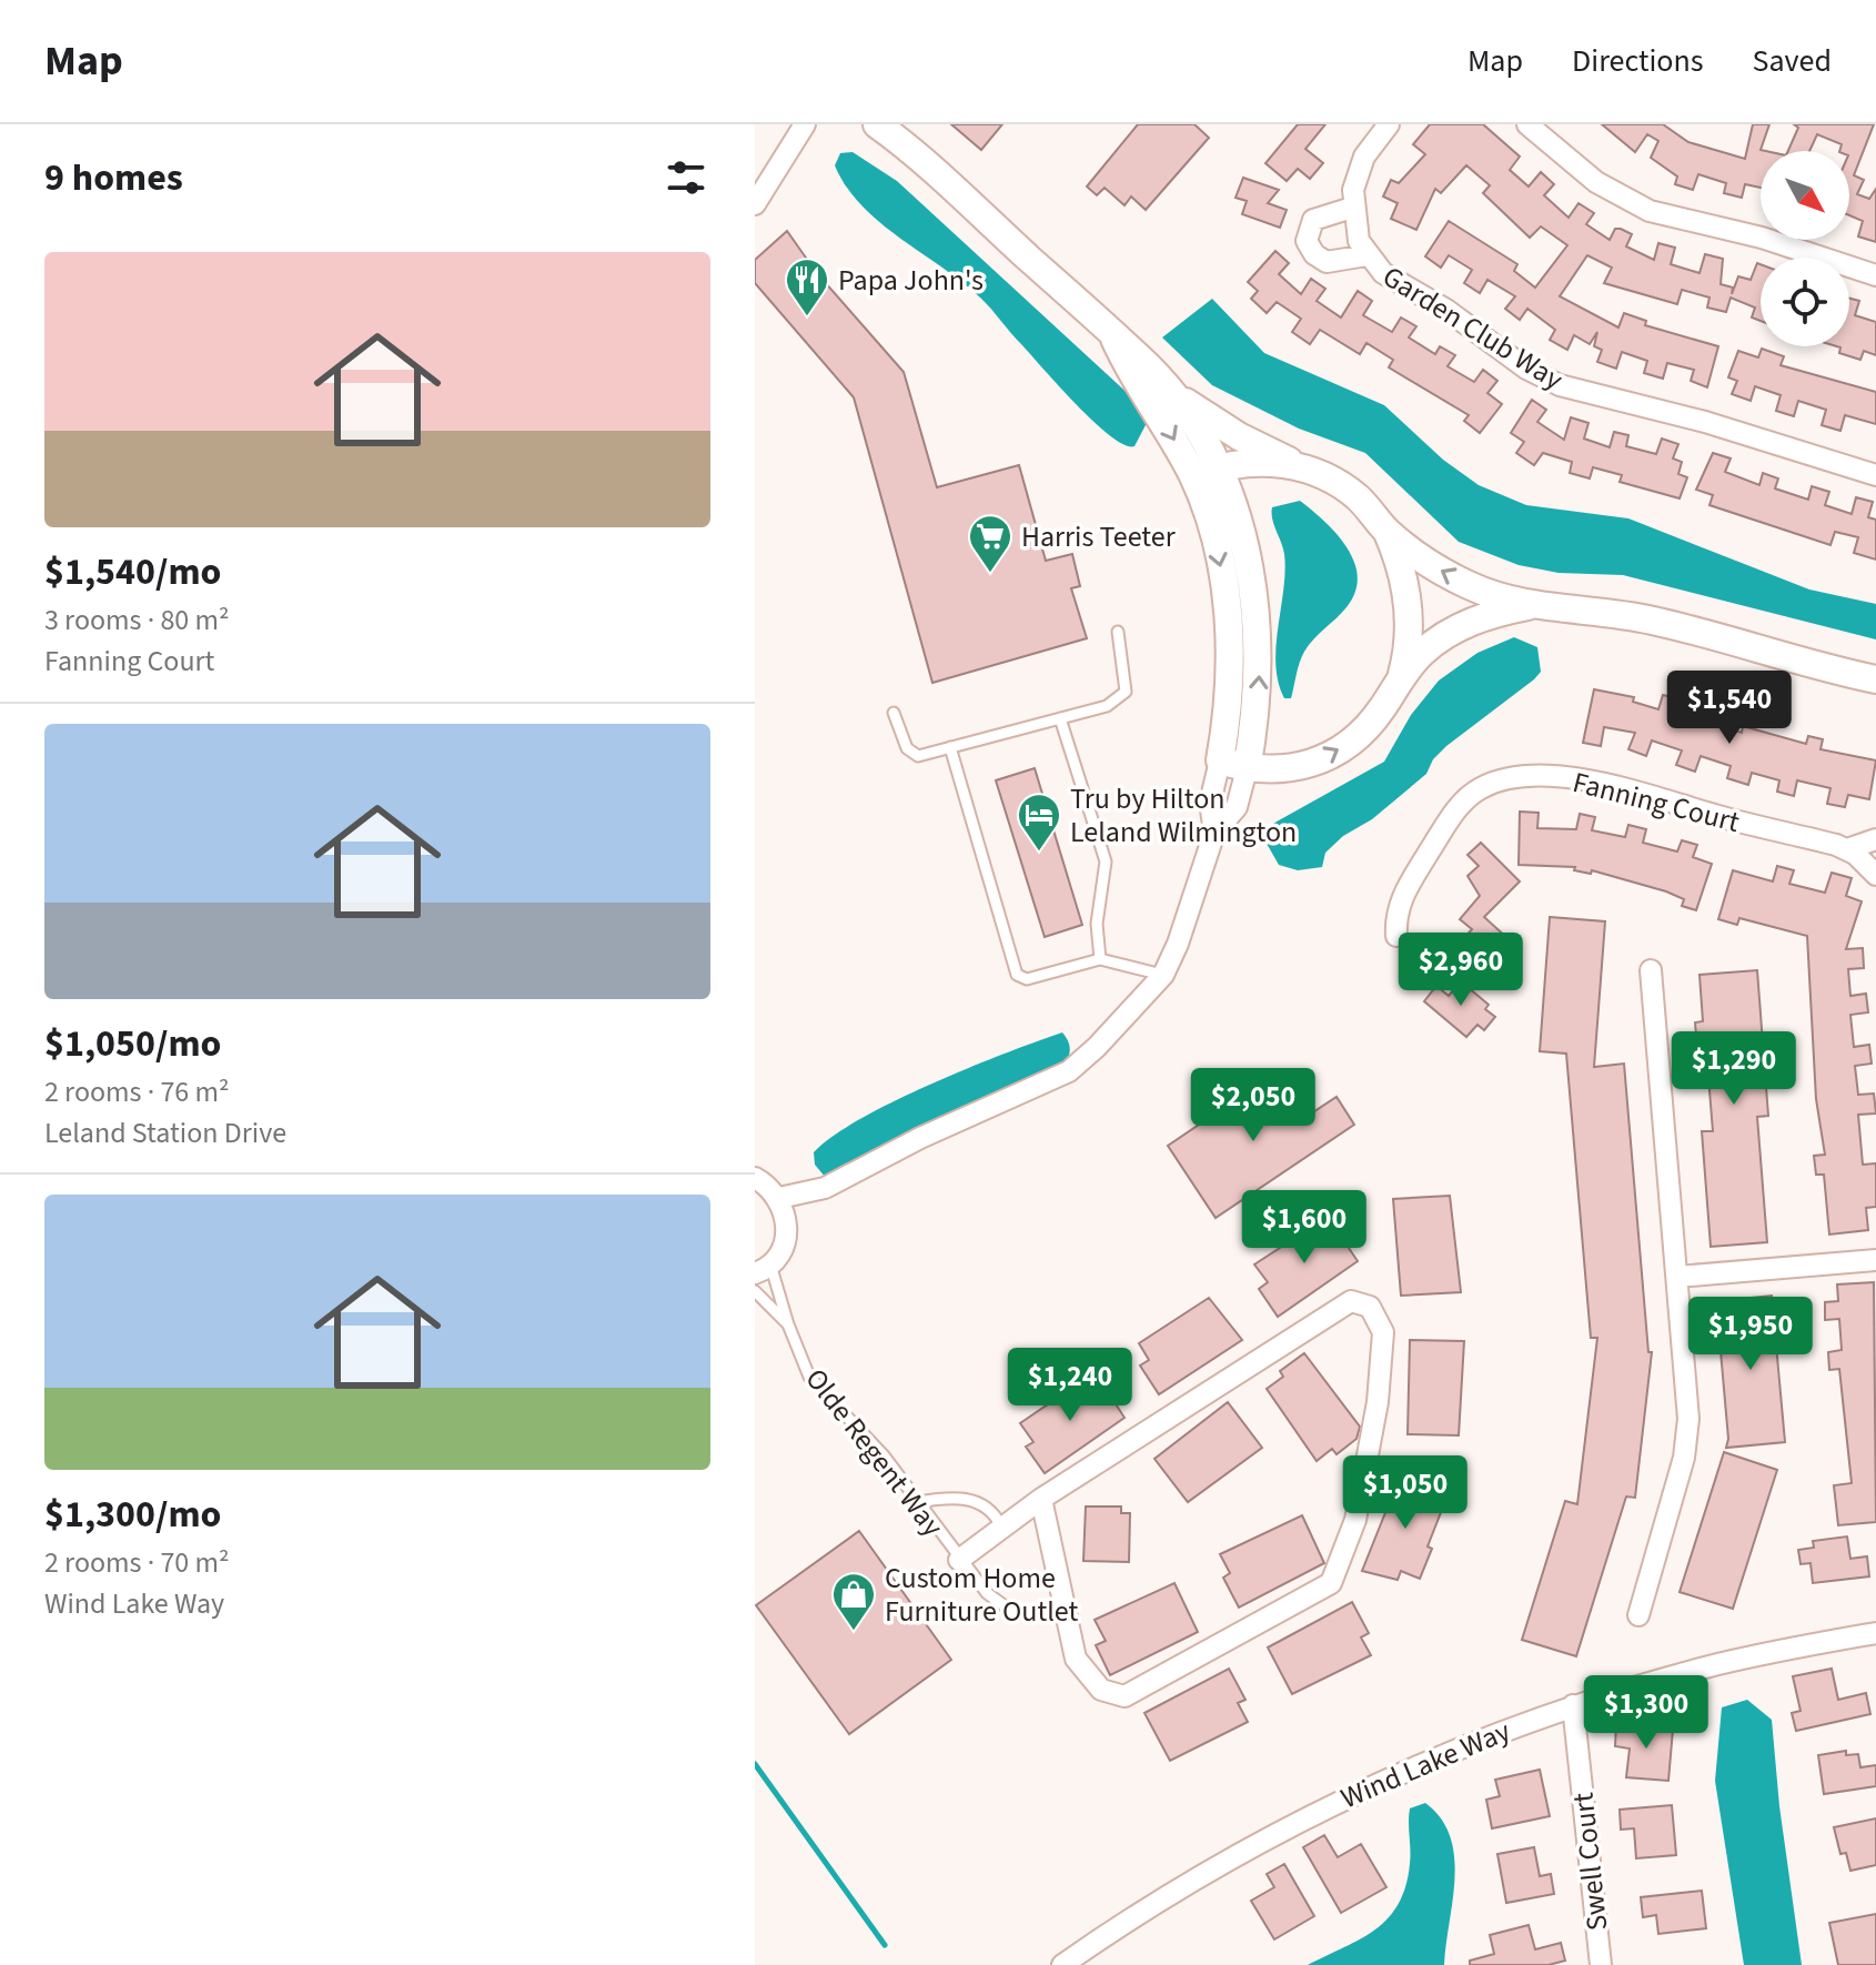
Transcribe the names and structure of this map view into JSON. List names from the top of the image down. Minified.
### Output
{"streets":{"street":["Garden Club Way","Fanning Court","Wind Lake Way","Swell Court"],"lane":["Olde Regent Way"]},"crossings":[["Wind Lake Way","Swell Court"]],"places":{"restaurant":["Papa John's"],"supermarket":["Harris Teeter"],"hotel":["Tru by Hilton Leland Wilmington"],"shop":["Custom Home Furniture Outlet"]},"north":"bottom right","page":{"header":"Map","nav":["Map","Directions","Saved"],"heading":"9 homes","list":[{"name":"$1,540/mo","note":"3 rooms · 80 m² · Fanning Court"},{"name":"$1,050/mo","note":"2 rooms · 76 m² · Leland Station Drive"},{"name":"$1,300/mo","note":"2 rooms · 70 m² · Wind Lake Way"}],"price":["$1,540","$2,960","$1,290","$2,050","$1,600","$1,950","$1,240","$1,050","$1,300"]}}
